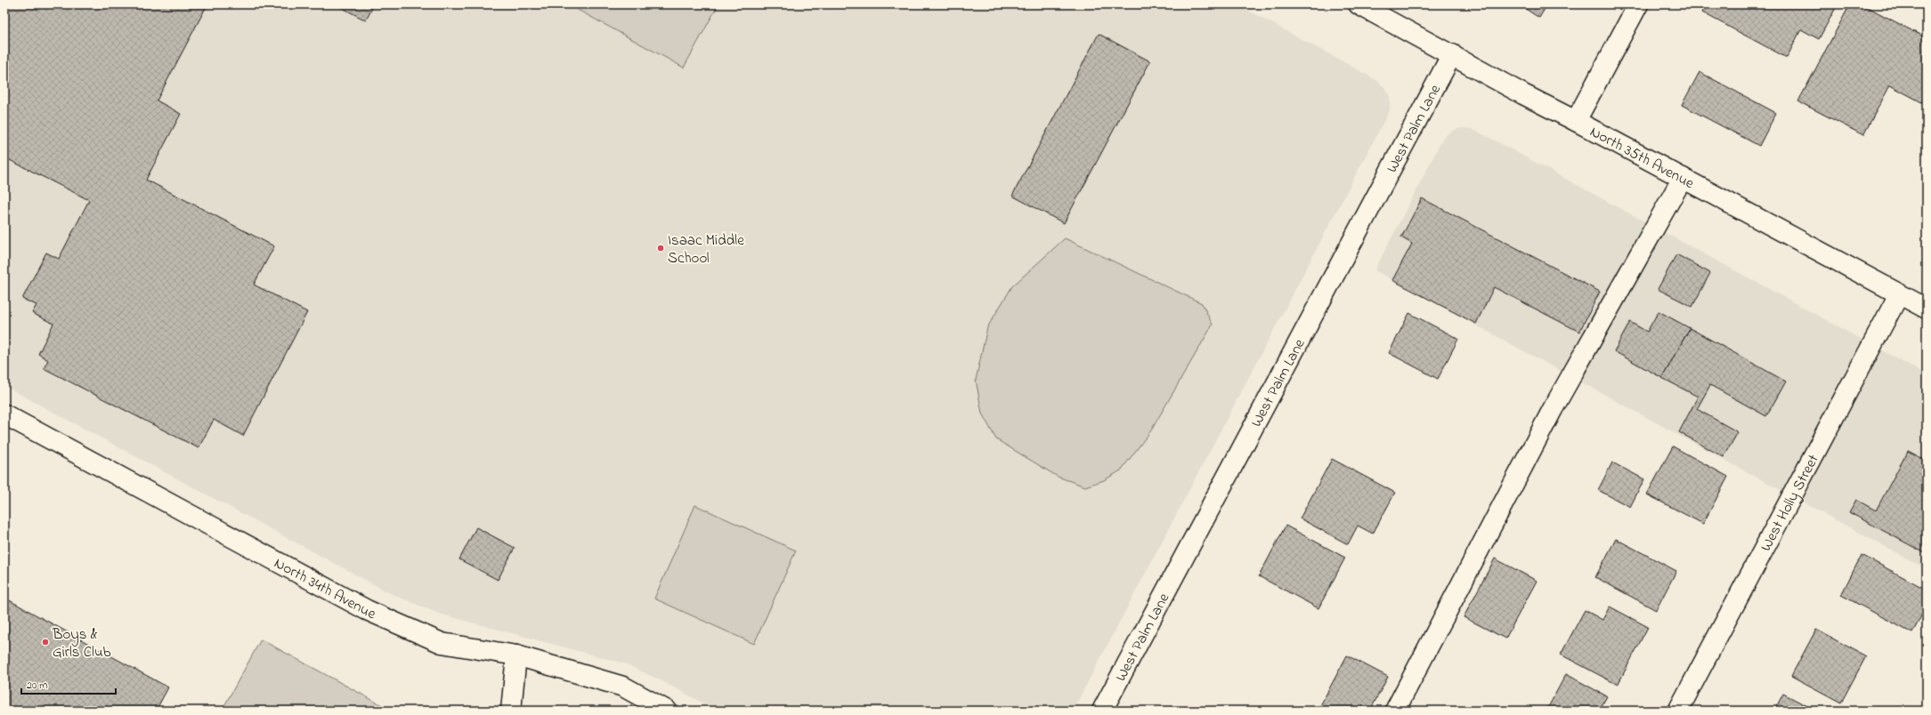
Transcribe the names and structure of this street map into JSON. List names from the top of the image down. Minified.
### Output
{"streets":{"street":["West Palm Lane","North 35th Avenue","West Holly Street","North 34th Avenue"]},"crossings":[["West Palm Lane","North 35th Avenue"],["North 35th Avenue","West Holly Street"]],"places":["Isaac Middle School","Boys & Girls Club"],"scale_bar":"20 m"}
